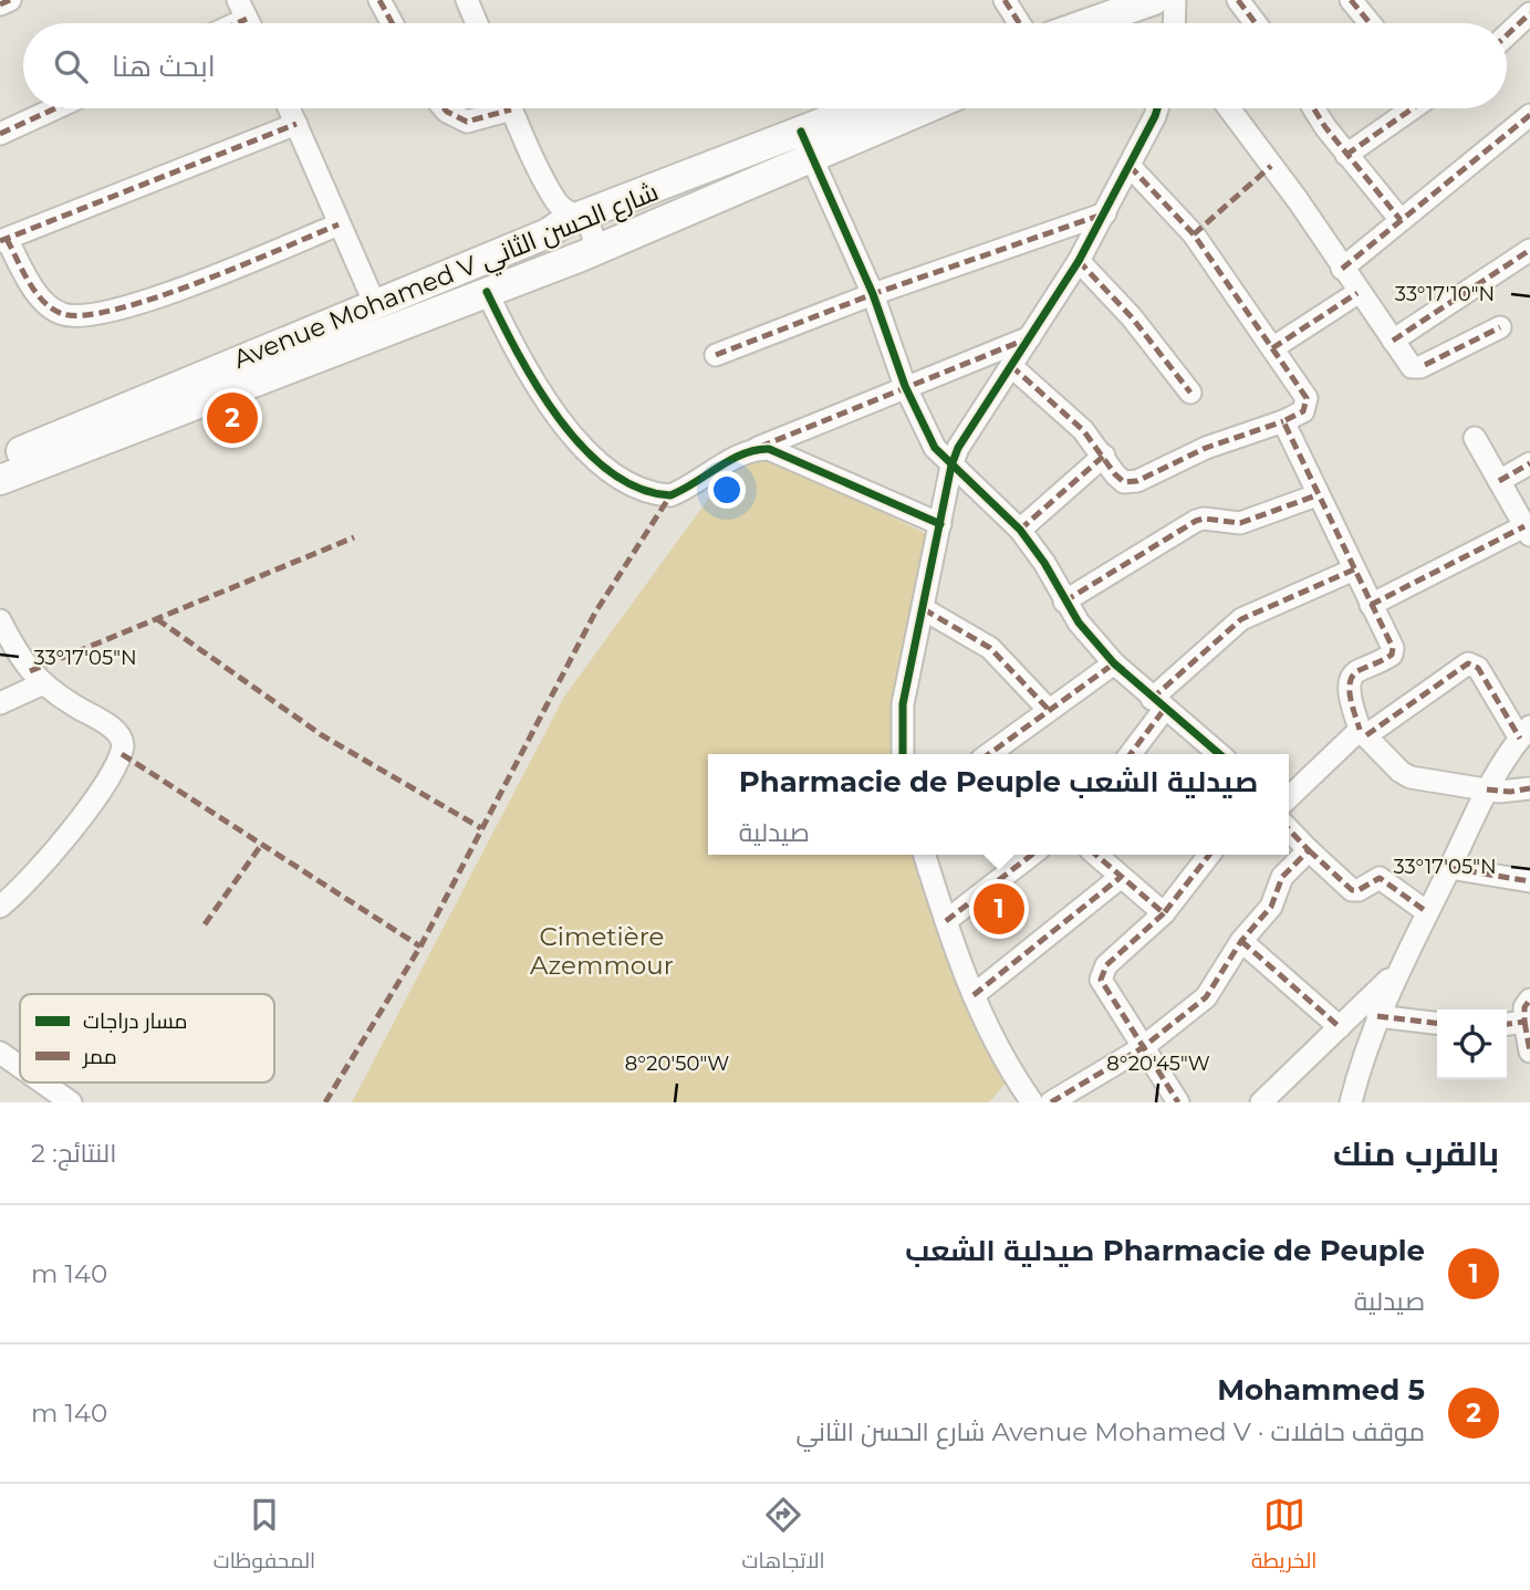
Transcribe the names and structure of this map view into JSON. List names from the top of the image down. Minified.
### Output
{"streets":{"main road":["Avenue Mohamed V شارع الحسن الثاني"]},"parks":["Cimetière Azemmour"],"legend":["مسار دراجات","ممر"],"page":{"search":"ابحث هنا","pins":["2","1"],"popup":["Pharmacie de Peuple صيدلية الشعب","صيدلية"],"heading":["بالقرب منك","النتائج: 2"],"list":[{"mark":"1","name":"Pharmacie de Peuple صيدلية الشعب","note":"صيدلية","value":"140 m"},{"mark":"2","name":"Mohammed 5","note":"موقف حافلات · Avenue Mohamed V شارع الحسن الثاني","value":"140 m"}],"nav":["الخريطة","الاتجاهات","المحفوظات"]},"coordinates":["33°17'10\"N","33°17'05\"N","8°20'50\"W","8°20'45\"W"]}
